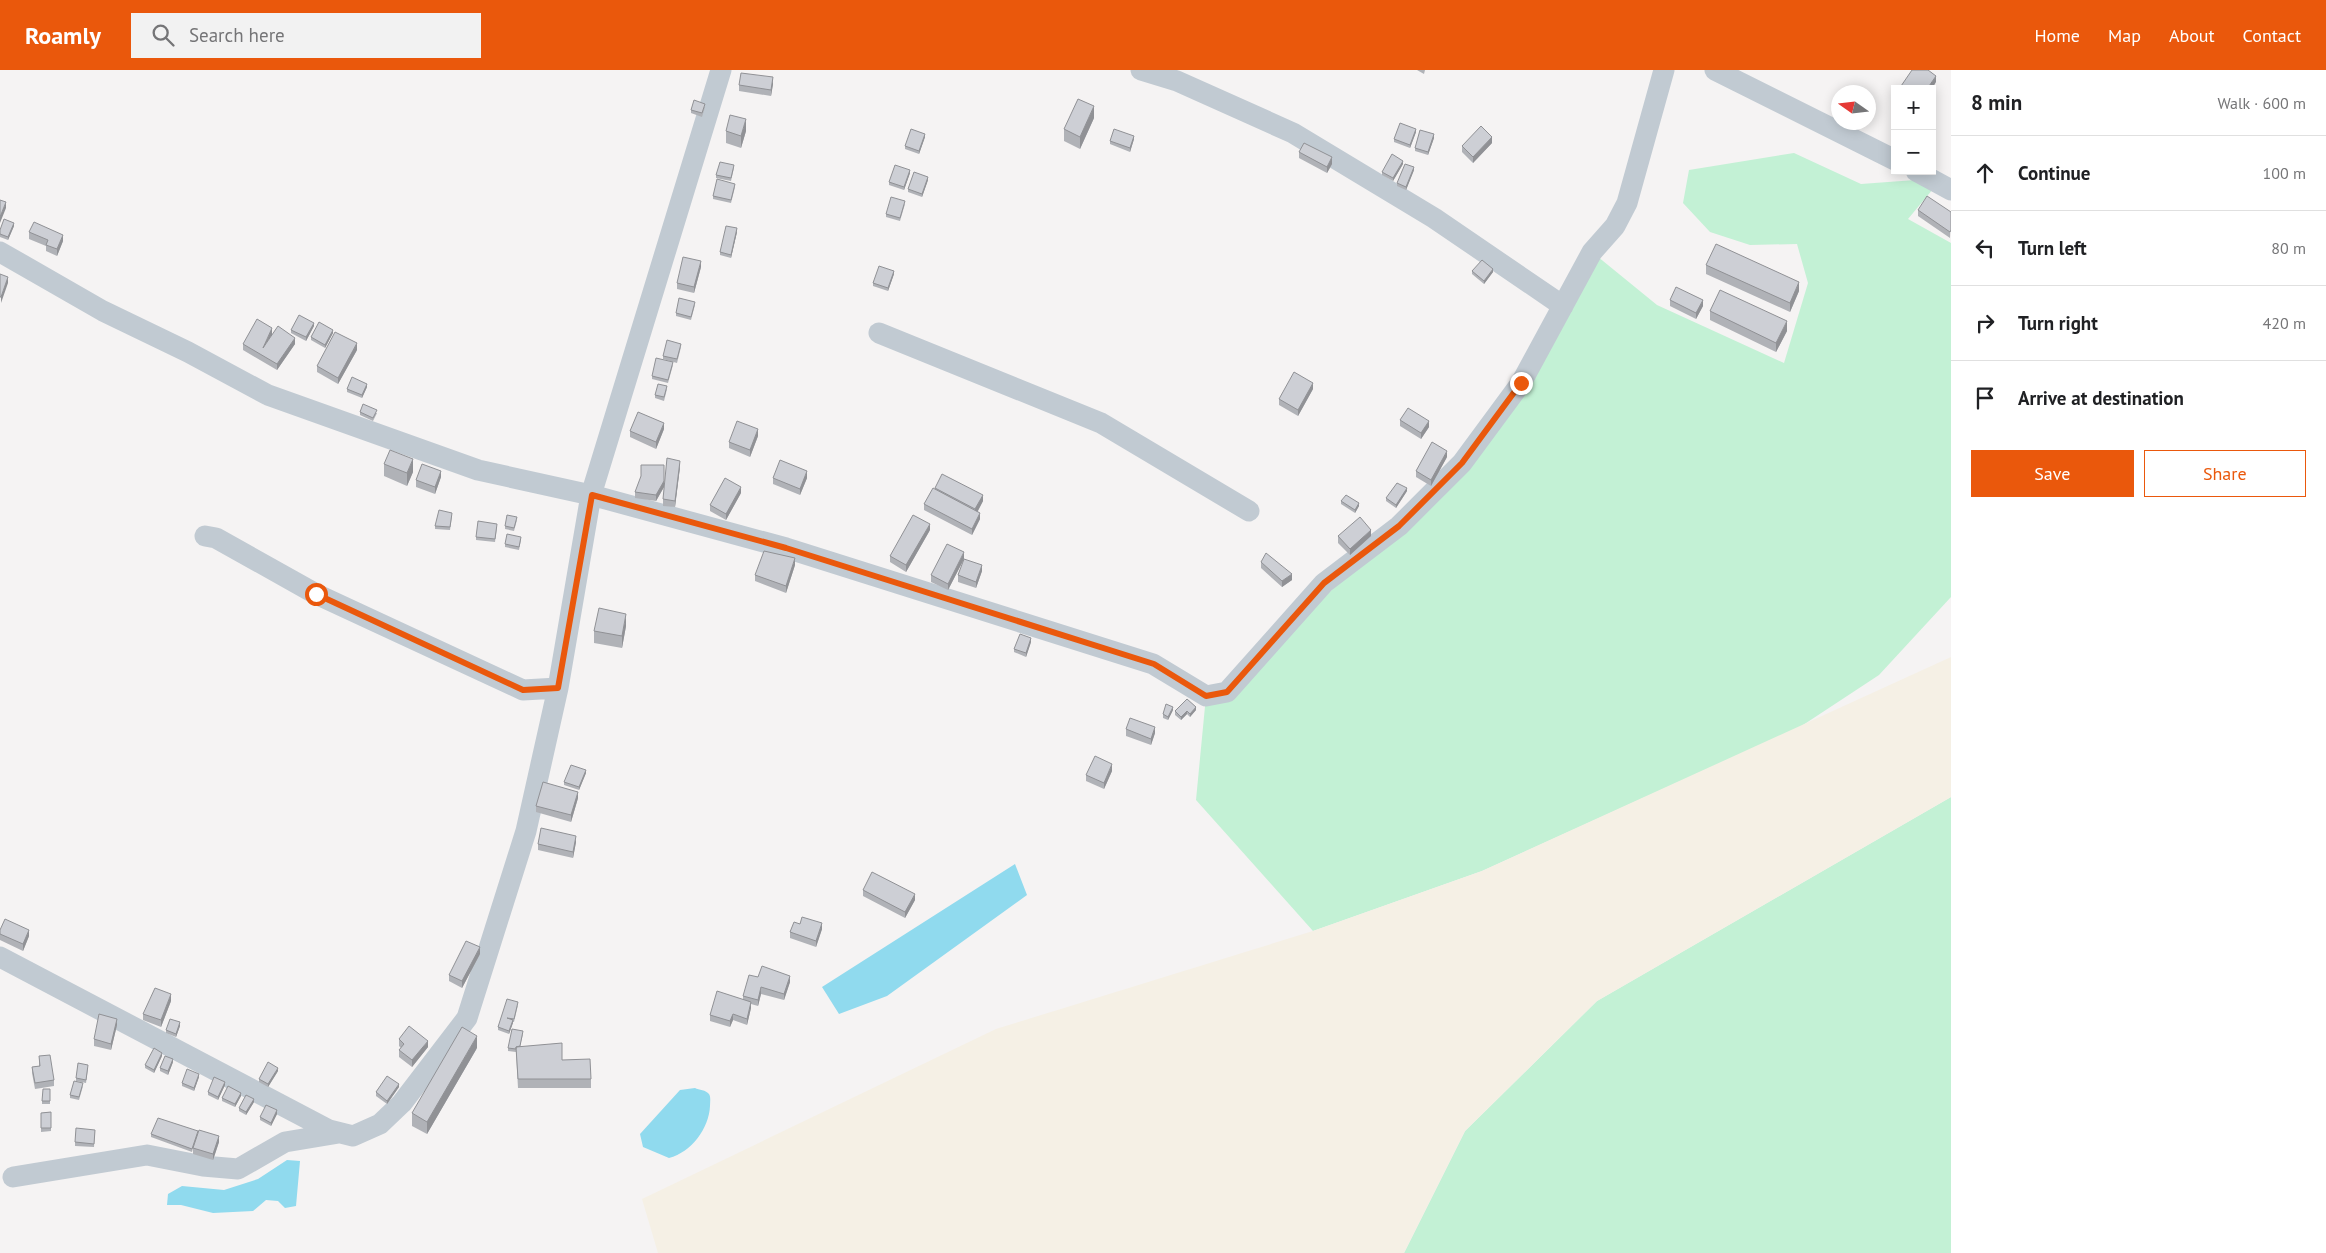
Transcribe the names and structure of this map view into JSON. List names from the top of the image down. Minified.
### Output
{"north":"left","page":{"header":"Roamly","search":"Search here","nav":["Home","Map","About","Contact"],"heading":["8 min","Walk · 600 m"],"map_buttons":["+","−"],"list":[["Continue","100 m"],["Turn left","80 m"],["Turn right","420 m"],"Arrive at destination"],"buttons":["Save","Share"]}}
